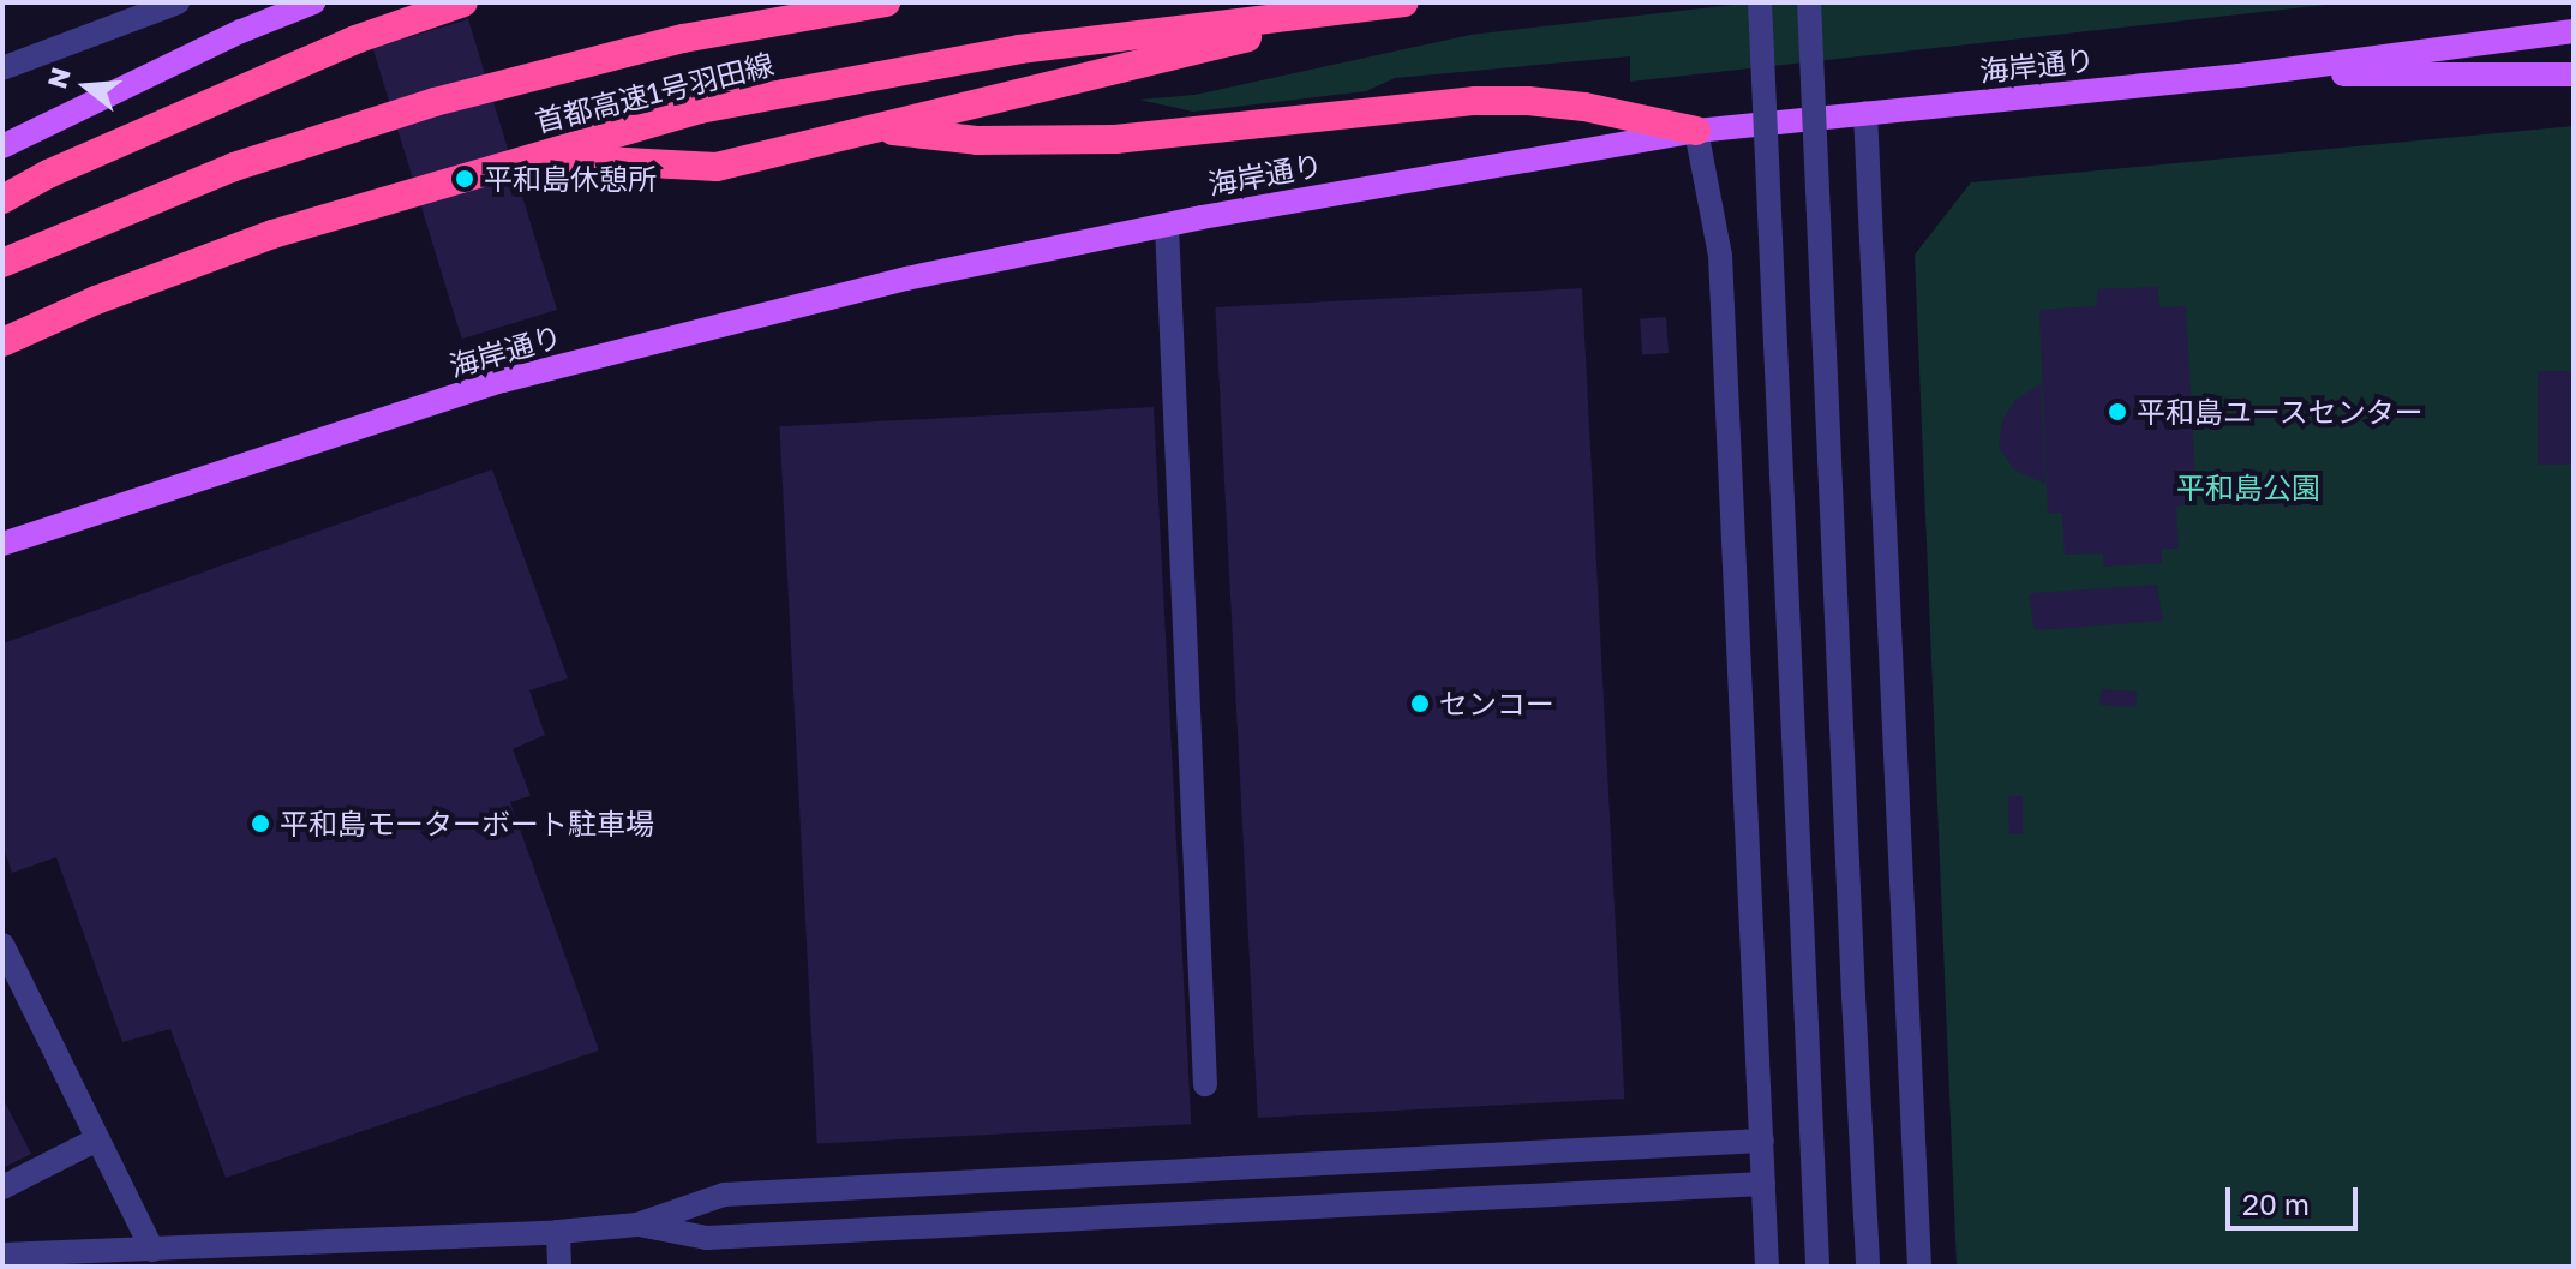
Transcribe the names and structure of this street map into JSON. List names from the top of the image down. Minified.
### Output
{"streets":{"highway":["首都高速1号羽田線"],"main road":["海岸通り"]},"parks":["平和島公園"],"places":["平和島休憩所","平和島ユースセンター","センコー","平和島モーターボート駐車場"],"scale_bar":"20 m","north":"left"}
